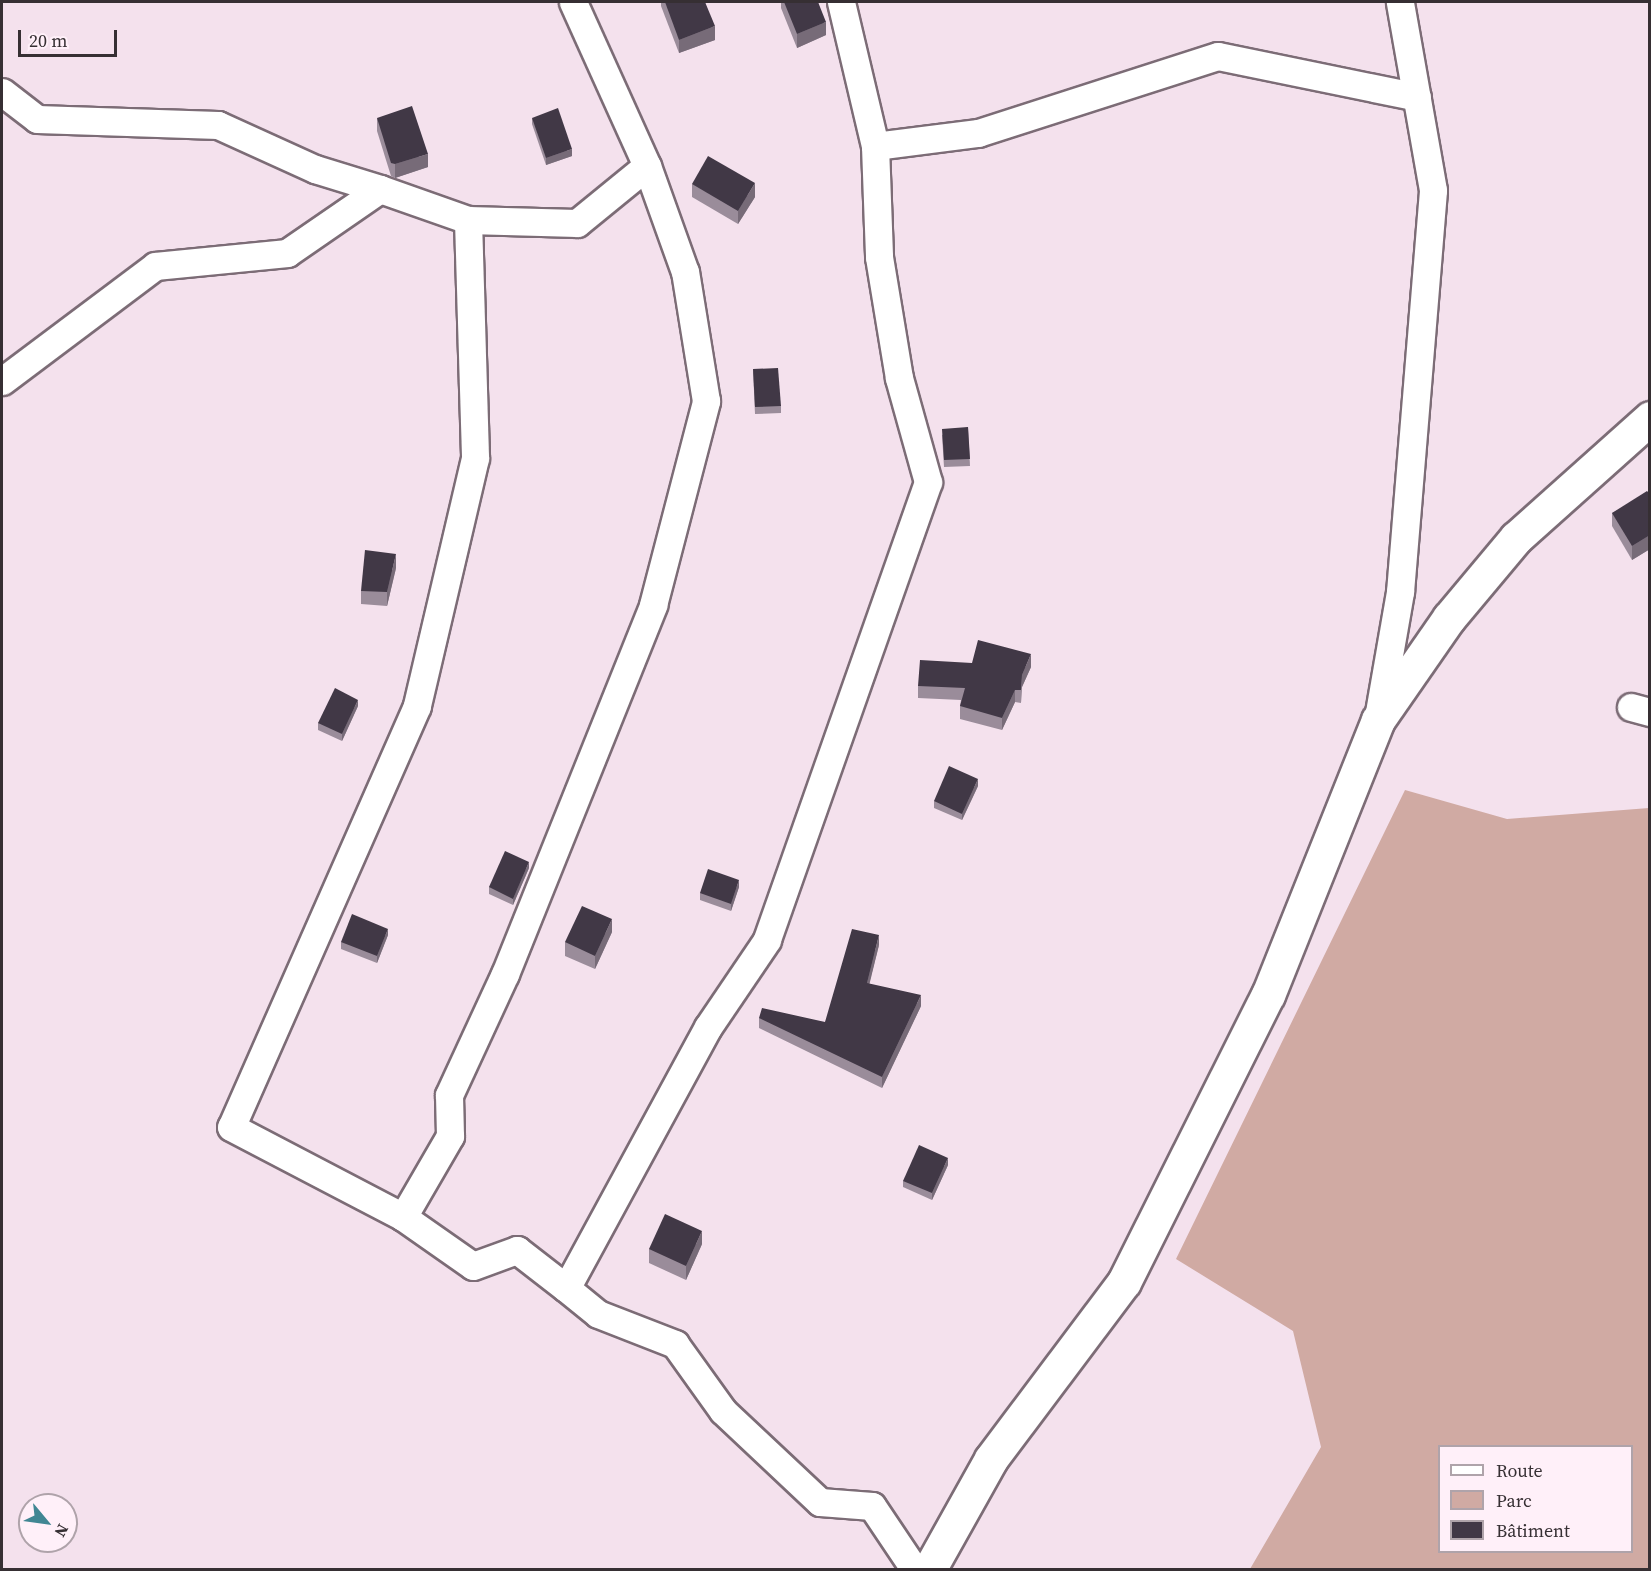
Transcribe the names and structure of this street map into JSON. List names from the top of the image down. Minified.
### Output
{"legend":["Route","Parc","Bâtiment"],"scale_bar":"20 m","north":"bottom right"}
